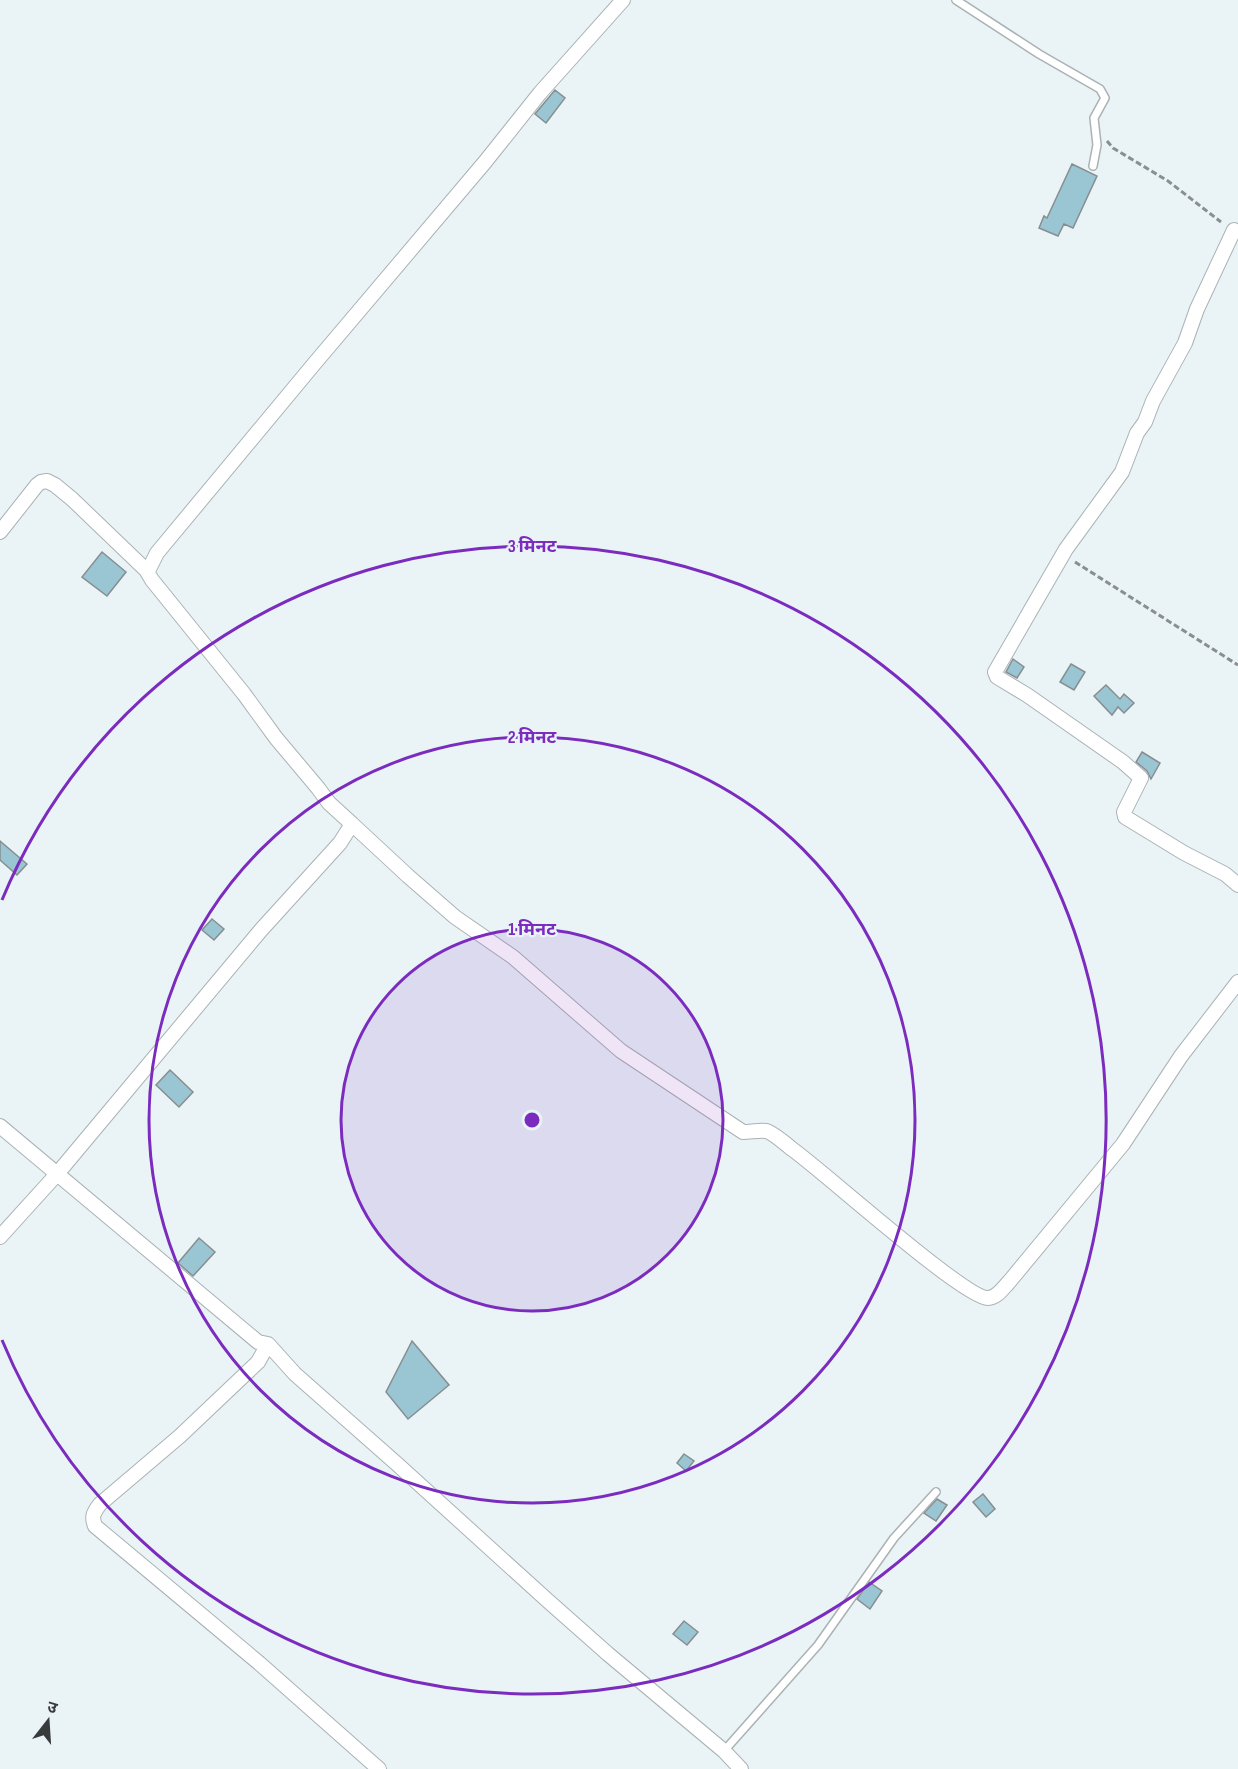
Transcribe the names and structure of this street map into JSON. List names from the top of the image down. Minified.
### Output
{"north":"top","rings":["3 मिनट","2 मिनट","1 मिनट"]}
